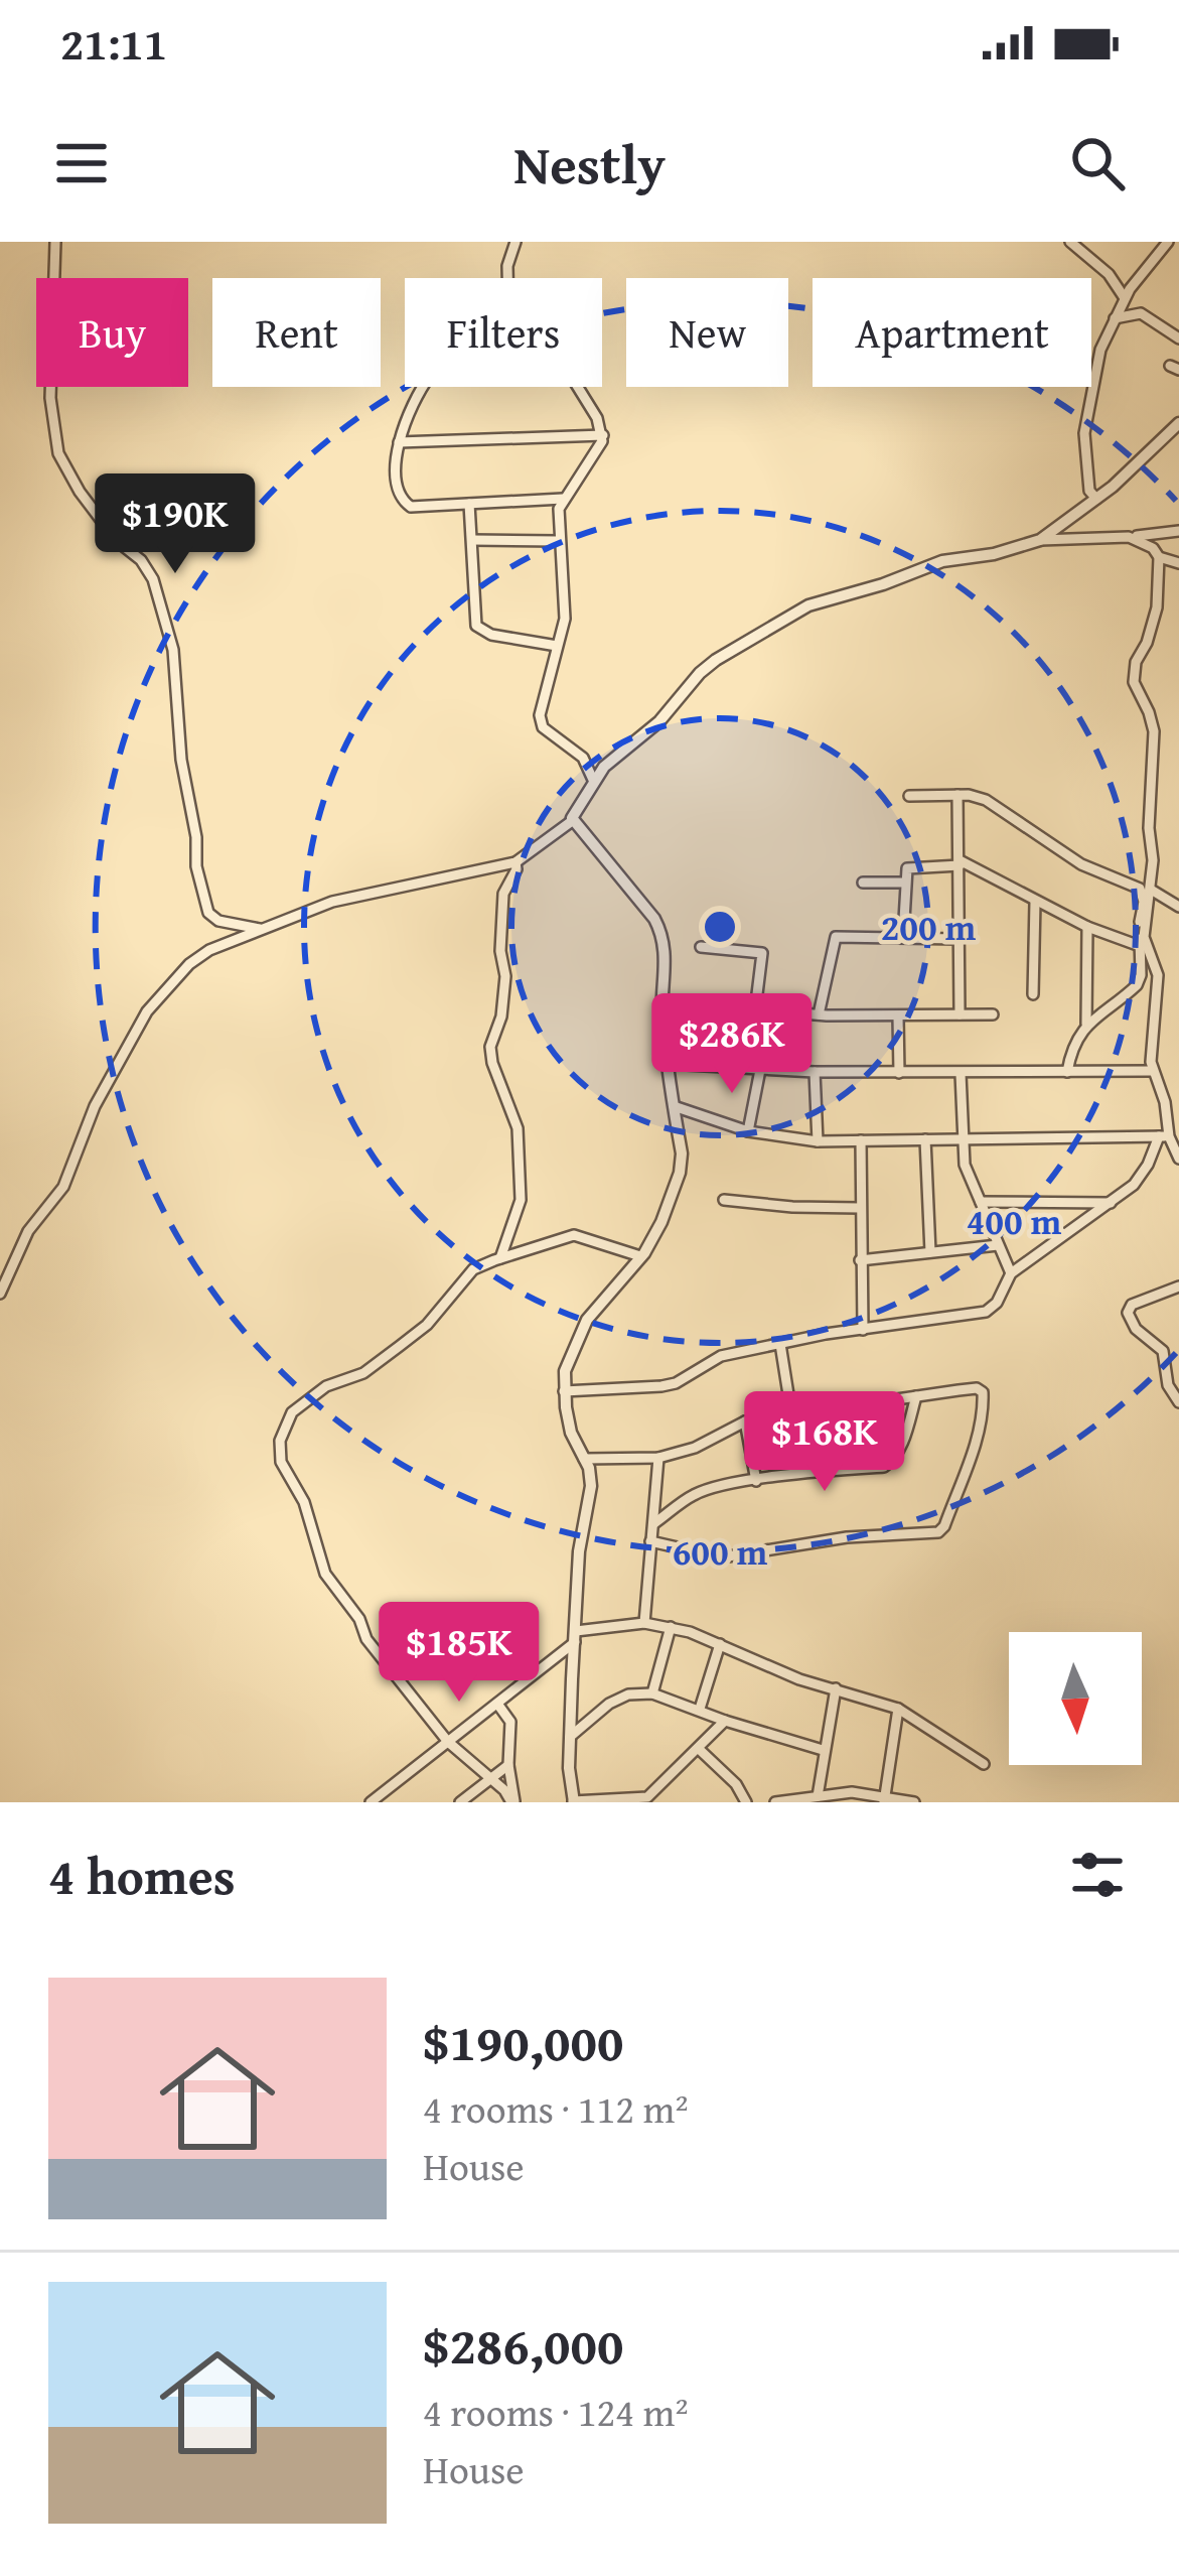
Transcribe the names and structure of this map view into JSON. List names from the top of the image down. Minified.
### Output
{"north":"bottom","page":{"status":"21:11","header":"Nestly","chip":["Buy","Rent","Filters","New","Apartment"],"price":["$190K","$286K","$168K","$185K"],"heading":"4 homes","list":[{"name":"$190,000","note":"4 rooms · 112 m² · House"},{"name":"$286,000","note":"4 rooms · 124 m² · House"}]},"rings":["200 m","400 m","600 m"]}
